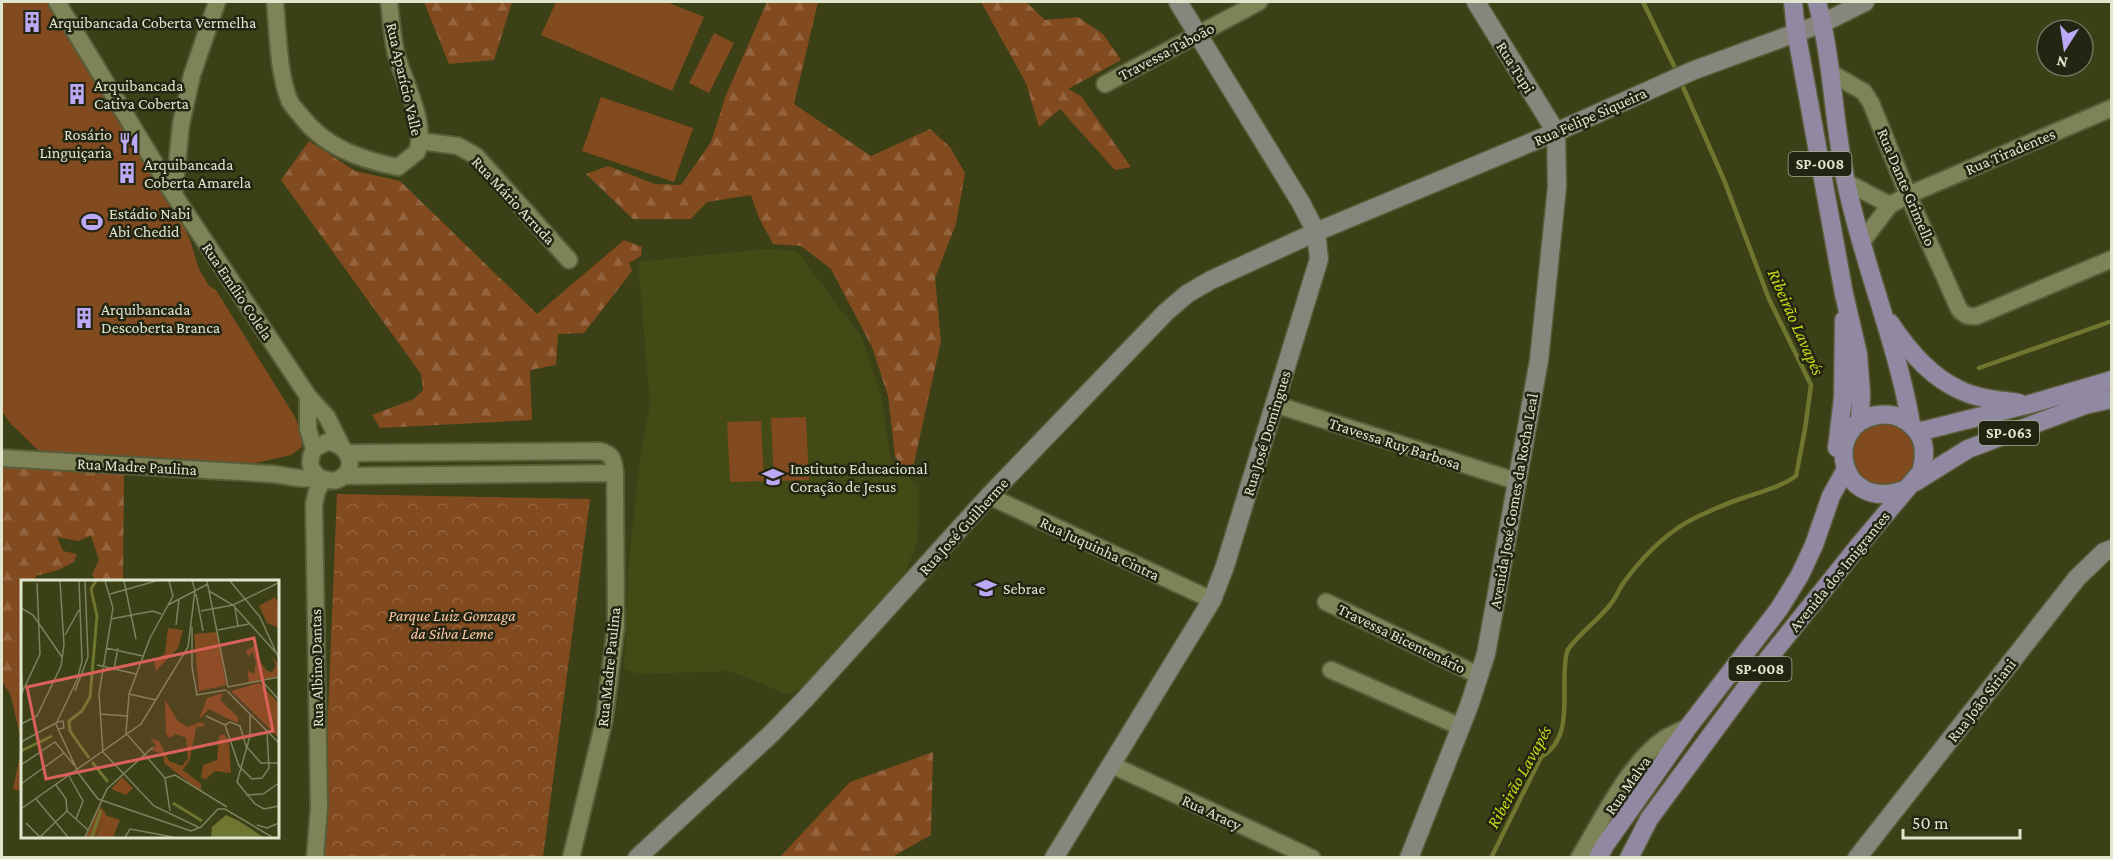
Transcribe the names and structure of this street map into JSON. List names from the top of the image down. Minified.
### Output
{"streets":{"main road":["SP-008","SP-063","Avenida dos Imigrantes"],"street":["Travessa Taboão","Rua Tupi","Rua Aparício Valle","Rua Felipe Siqueira","Rua Tiradentes","Rua Dante Grimello","Rua Mário Arruda","Rua Emílio Colela","Rua José Domingues","Travessa Ruy Barbosa","Rua Madre Paulina","Avenida José Gomes da Rocha Leal","Rua José Guilherme","Rua Juquinha Cintra","Travessa Bicentenário","Rua Albino Dantas","Rua João Siriani","Rua Malva","Rua Aracy"]},"crossings":[["Travessa Taboão","Rua José Domingues"],["Rua Tupi","Rua Felipe Siqueira"],["Rua Tupi","Avenida José Gomes da Rocha Leal"],["Rua Aparício Valle","Rua Mário Arruda"],["Rua Felipe Siqueira","SP-008"],["Rua Felipe Siqueira","Rua José Domingues"],["Rua Felipe Siqueira","Avenida José Gomes da Rocha Leal"],["Rua Felipe Siqueira","Rua José Guilherme"],["Rua Felipe Siqueira","Avenida dos Imigrantes"],["Rua Tiradentes","Rua Dante Grimello"],["SP-008","SP-063"],["SP-008","Avenida dos Imigrantes"],["Rua Dante Grimello","Avenida dos Imigrantes"],["Rua Emílio Colela","Rua Madre Paulina"],["Rua Emílio Colela","Rua Albino Dantas"],["Rua José Domingues","Travessa Ruy Barbosa"],["Rua José Domingues","Rua José Guilherme"],["Rua José Domingues","Rua Juquinha Cintra"],["Rua José Domingues","Rua Aracy"],["SP-063","Avenida dos Imigrantes"],["Travessa Ruy Barbosa","Avenida José Gomes da Rocha Leal"],["Rua Madre Paulina","Rua Albino Dantas"],["Avenida José Gomes da Rocha Leal","Travessa Bicentenário"],["Rua José Guilherme","Rua Juquinha Cintra"],["Avenida dos Imigrantes","Rua Malva"]],"water":["Ribeirão Lavapés"],"parks":["Parque Luiz Gonzaga da Silva Leme"],"places":{"building":["Arquibancada Coberta Vermelha","Arquibancada Cativa Coberta","Arquibancada Coberta Amarela","Arquibancada Descoberta Branca"],"restaurant":["Rosário Linguiçaria"],"sports":["Estádio Nabi Abi Chedid"],"school or university":["Instituto Educacional Coração de Jesus","Sebrae"]},"scale_bar":"50 m","north":"bottom"}
